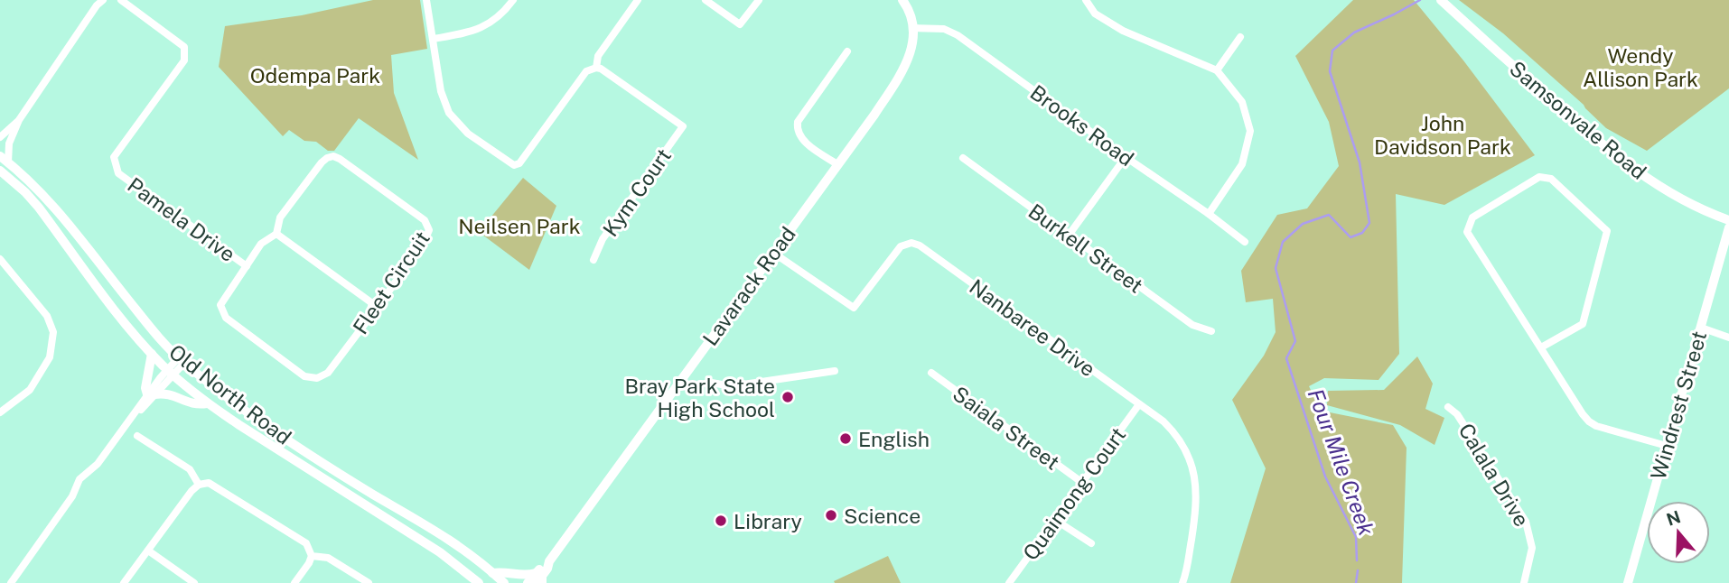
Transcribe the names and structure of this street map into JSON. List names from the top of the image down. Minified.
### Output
{"streets":{"main road":["Samsonvale Road","Old North Road"],"street":["Brooks Road","Kym Court","Pamela Drive","Burkell Street","Fleet Circuit","Lavarack Road","Nanbaree Drive","Windrest Street","Saiala Street","Calala Drive","Quaimong Court"]},"crossings":[["Brooks Road","Lavarack Road"],["Pamela Drive","Fleet Circuit"],["Lavarack Road","Nanbaree Drive"],["Nanbaree Drive","Quaimong Court"],["Saiala Street","Quaimong Court"]],"water":["Four Mile Creek"],"parks":["Wendy Allison Park","Odempa Park","John Davidson Park","Neilsen Park"],"places":["Bray Park State High School","English","Science","Library"],"north":"top"}
